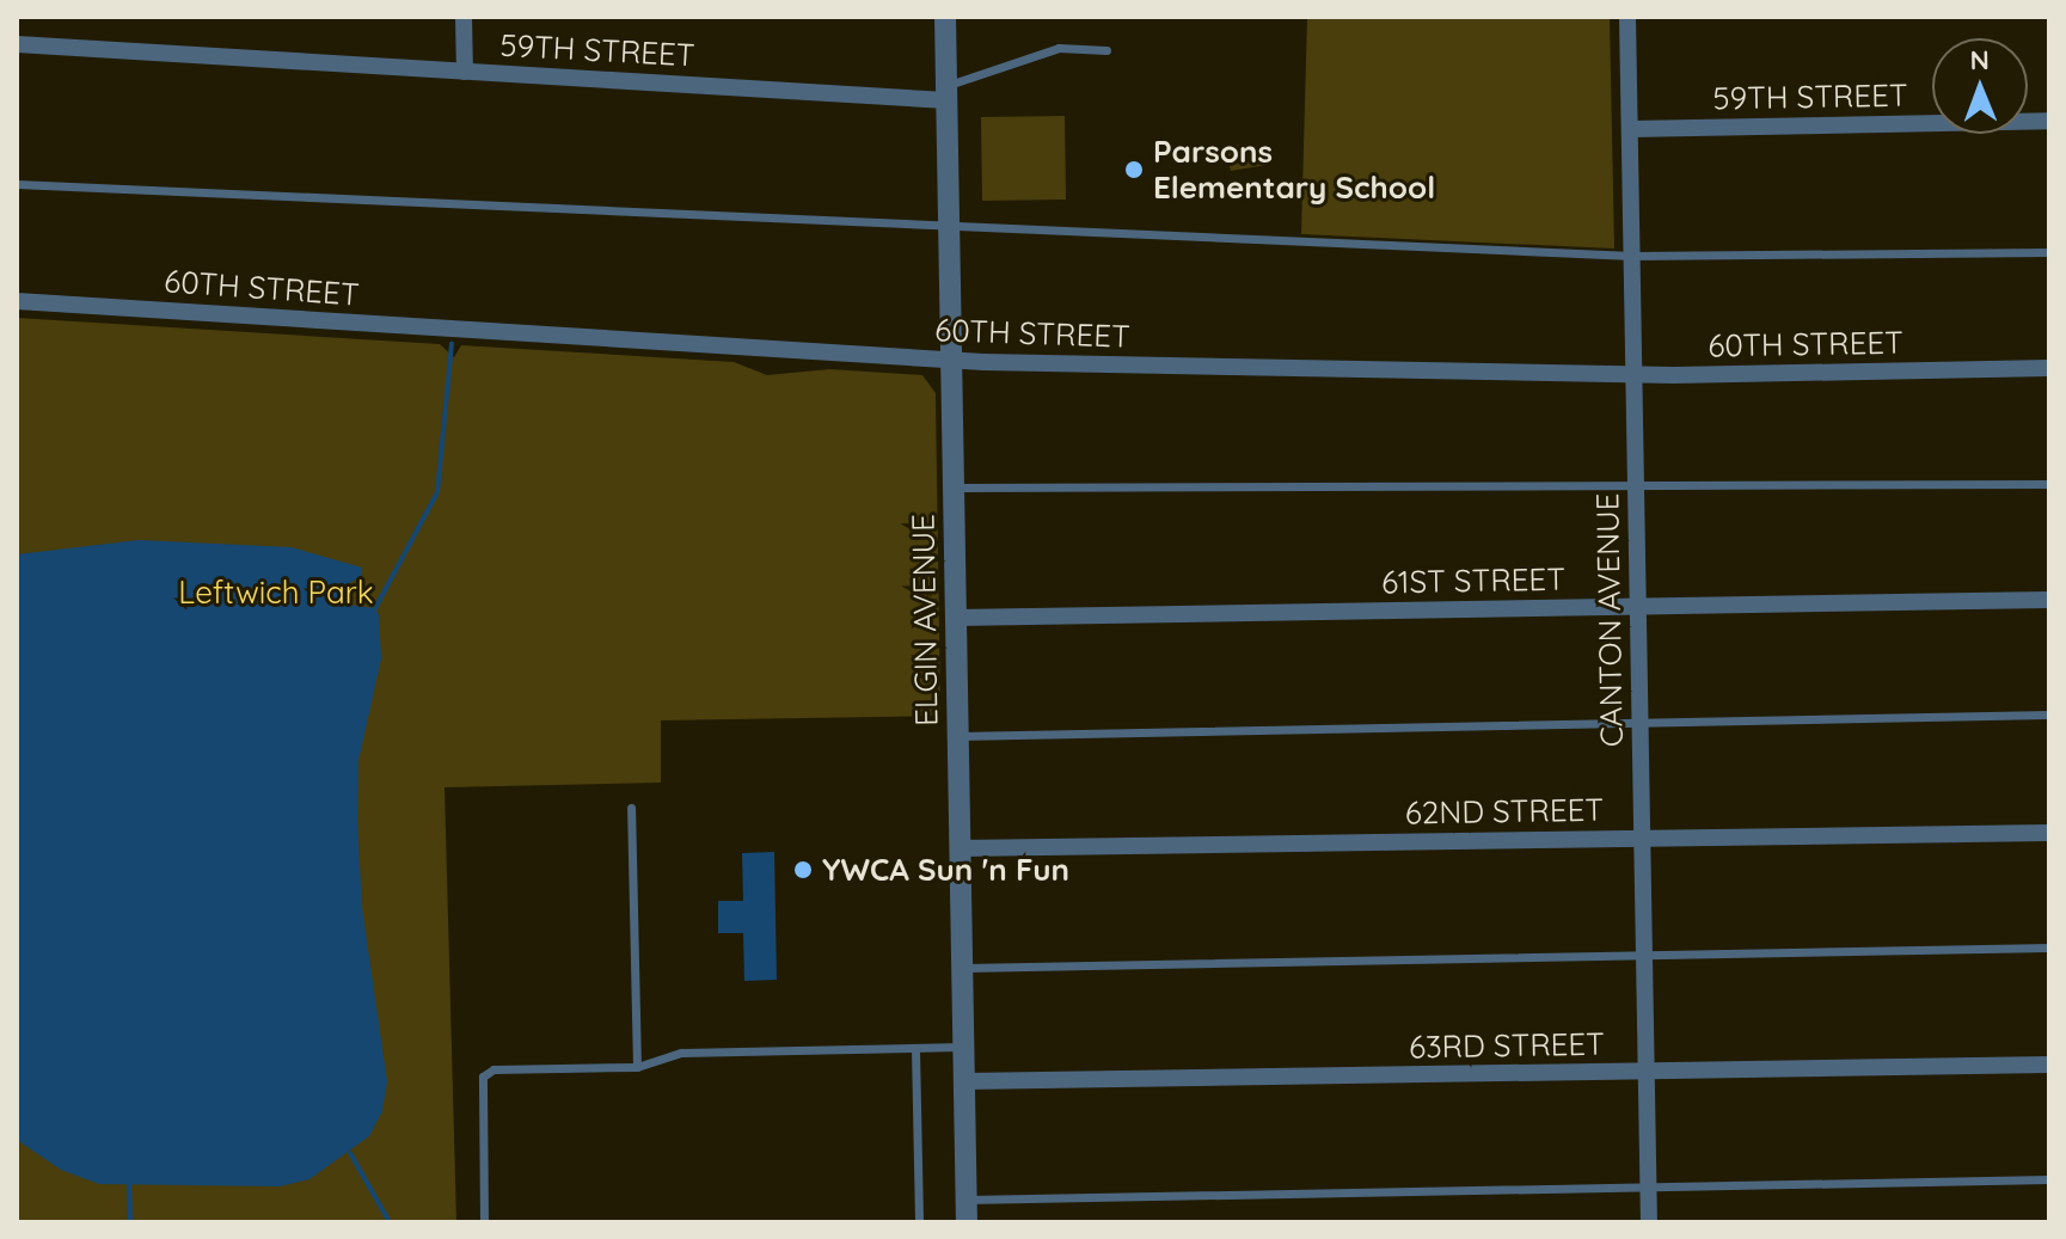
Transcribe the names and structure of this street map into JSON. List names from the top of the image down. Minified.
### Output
{"streets":{"street":["59TH STREET","60TH STREET","61ST STREET","ELGIN AVENUE","CANTON AVENUE","62ND STREET","63RD STREET"]},"crossings":[["59TH STREET","ELGIN AVENUE"],["59TH STREET","CANTON AVENUE"],["60TH STREET","ELGIN AVENUE"],["60TH STREET","CANTON AVENUE"],["61ST STREET","ELGIN AVENUE"],["61ST STREET","CANTON AVENUE"],["ELGIN AVENUE","62ND STREET"],["ELGIN AVENUE","63RD STREET"],["CANTON AVENUE","62ND STREET"],["CANTON AVENUE","63RD STREET"]],"parks":["Leftwich Park"],"places":["Parsons Elementary School","YWCA Sun 'n Fun"],"north":"top"}
